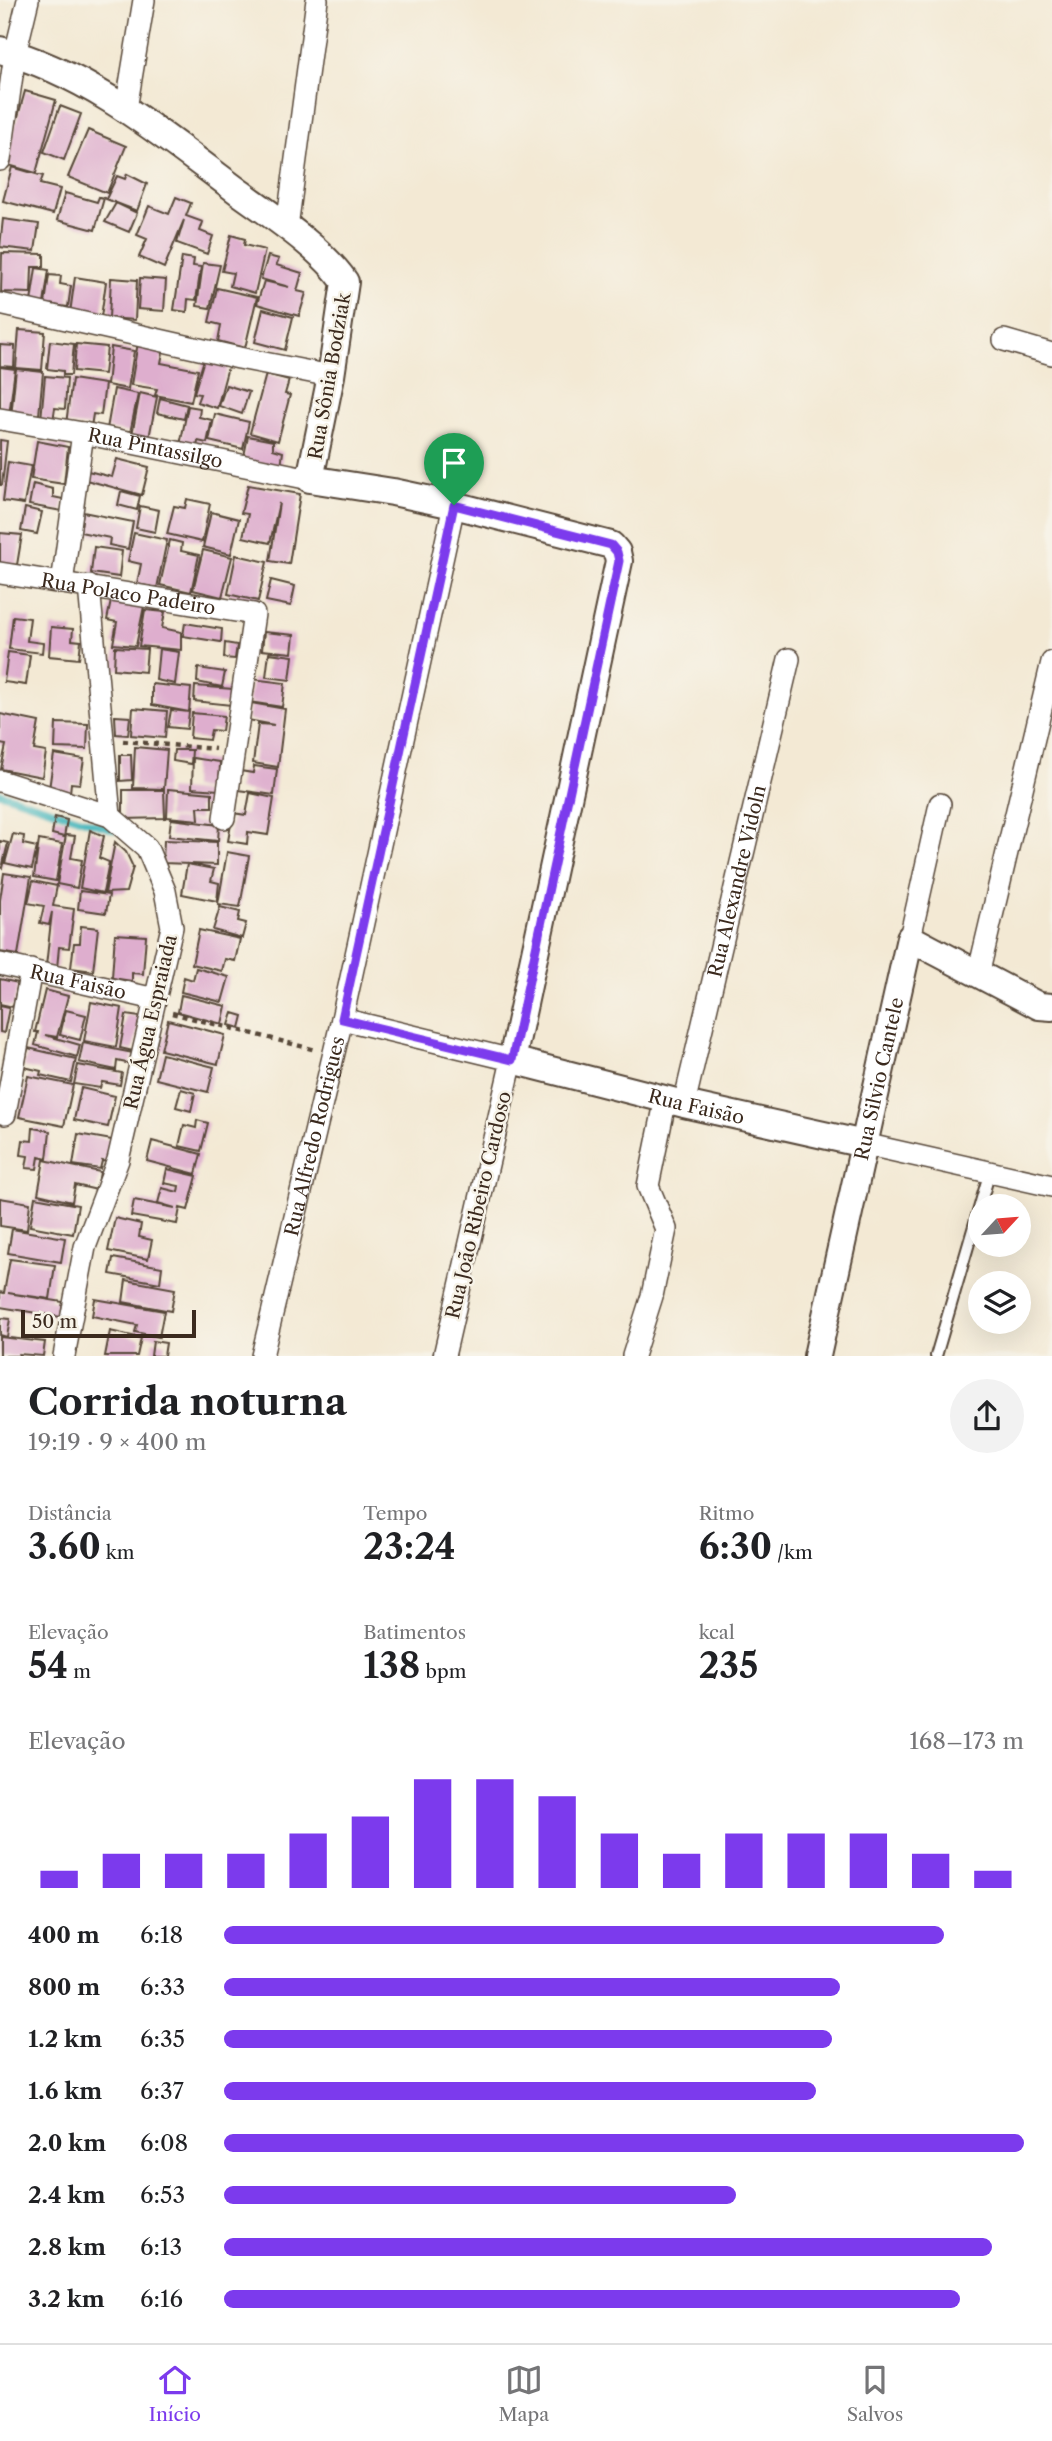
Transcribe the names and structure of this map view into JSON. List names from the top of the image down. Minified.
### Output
{"streets":{"street":["Rua Sônia Bodziak","Rua Pintassilgo","Rua Polaco Padeiro","Rua Alexandre Vidoln","Rua Faisão","Rua Água Espraiada","Rua Silvio Cantele","Rua Alfredo Rodrigues","Rua João Ribeiro Cardoso"]},"crossings":[["Rua Sônia Bodziak","Rua Pintassilgo"],["Rua Sônia Bodziak","Rua Alfredo Rodrigues"],["Rua Sônia Bodziak","Rua João Ribeiro Cardoso"],["Rua Alexandre Vidoln","Rua Faisão"],["Rua Faisão","Rua Água Espraiada"],["Rua Faisão","Rua Silvio Cantele"],["Rua Faisão","Rua Alfredo Rodrigues"],["Rua Faisão","Rua João Ribeiro Cardoso"]],"scale_bar":"50 m","north":"top right","page":{"scale":"50 m","heading":["Corrida noturna","19:19 · 9 × 400 m"],"stats":[["Distância","3.60 km"],["Tempo","23:24"],["Ritmo","6:30 /km"],["Elevação","54 m"],["Batimentos","138 bpm"],["kcal","235"]],"chart":["Elevação","168–173 m"],"list":[{"name":"400 m","note":"6:18"},{"name":"800 m","note":"6:33"},{"name":"1.2 km","note":"6:35"},{"name":"1.6 km","note":"6:37"},{"name":"2.0 km","note":"6:08"},{"name":"2.4 km","note":"6:53"},{"name":"2.8 km","note":"6:13"},{"name":"3.2 km","note":"6:16"}],"tabs":["Início","Mapa","Salvos"]}}
